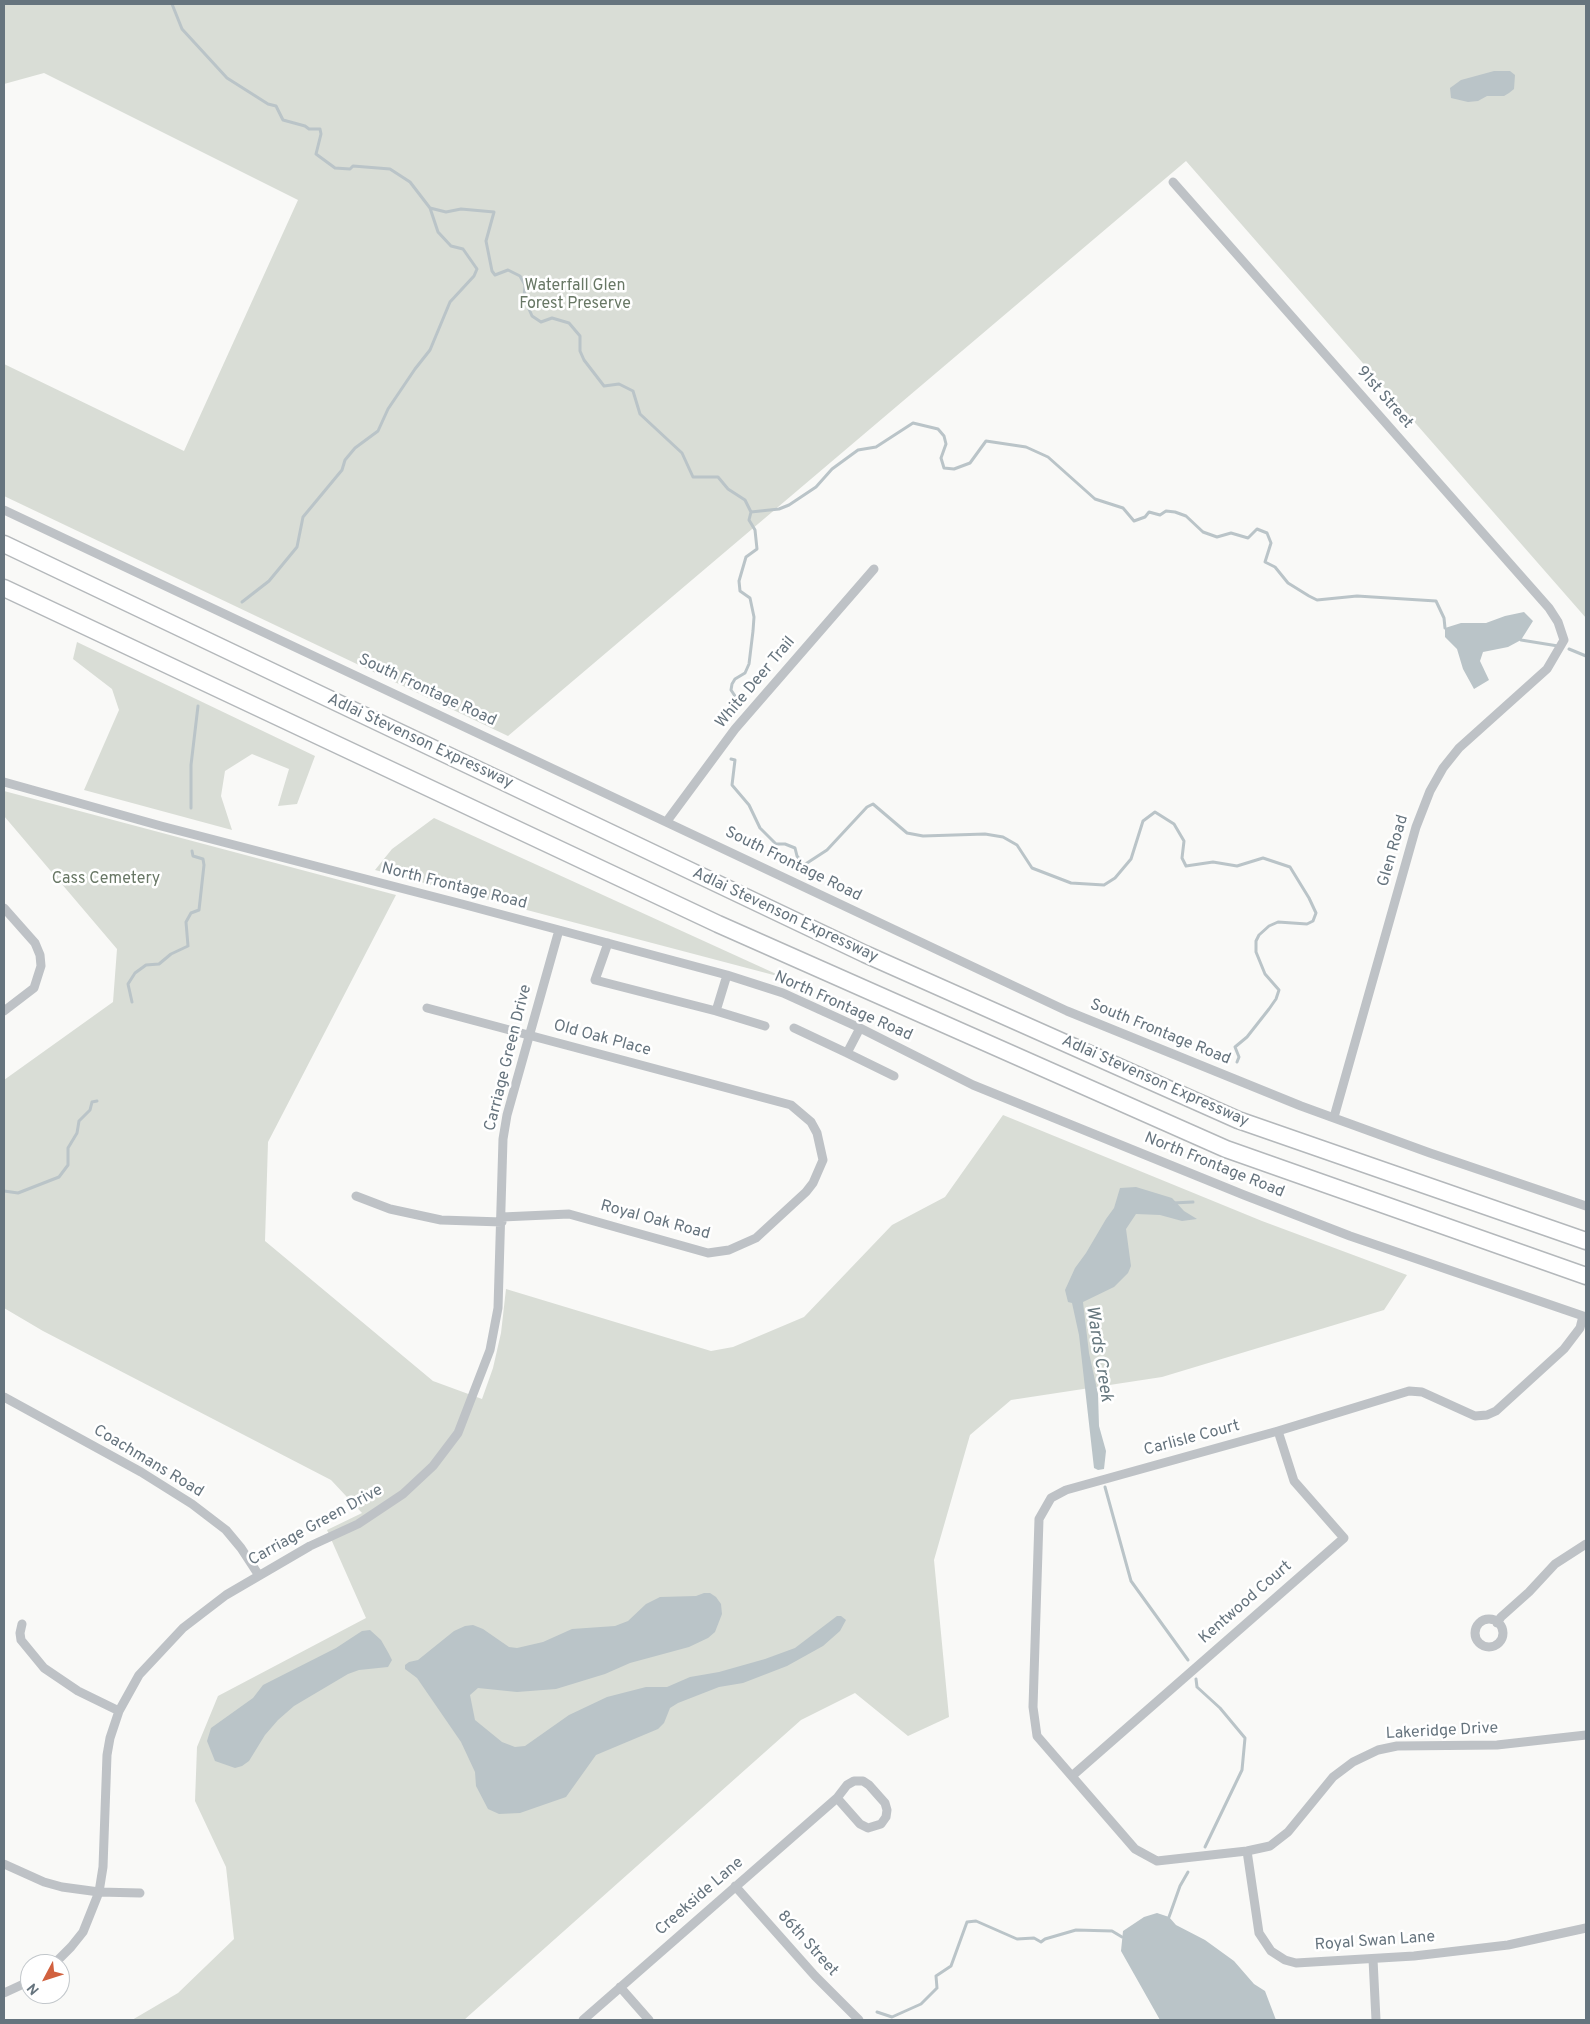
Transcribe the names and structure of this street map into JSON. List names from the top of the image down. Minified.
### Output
{"streets":{"highway":["Adlai Stevenson Expressway"],"street":["91st Street","White Deer Trail","South Frontage Road","Glen Road","North Frontage Road","Old Oak Place","Carriage Green Drive","Royal Oak Road","Carlisle Court","Coachmans Road","Kentwood Court","Lakeridge Drive","Creekside Lane","Royal Swan Lane","86th Street"]},"crossings":[["91st Street","Glen Road"],["White Deer Trail","South Frontage Road"],["South Frontage Road","Glen Road"],["North Frontage Road","Carriage Green Drive"],["North Frontage Road","Carlisle Court"],["Old Oak Place","Carriage Green Drive"],["Old Oak Place","Royal Oak Road"],["Carriage Green Drive","Royal Oak Road"],["Carriage Green Drive","Coachmans Road"],["Carlisle Court","Kentwood Court"],["Carlisle Court","Lakeridge Drive"],["Carlisle Court","Royal Swan Lane"],["Lakeridge Drive","Royal Swan Lane"],["Creekside Lane","86th Street"]],"water":["Wards Creek"],"parks":["Waterfall Glen Forest Preserve","Cass Cemetery"],"north":"bottom left"}
